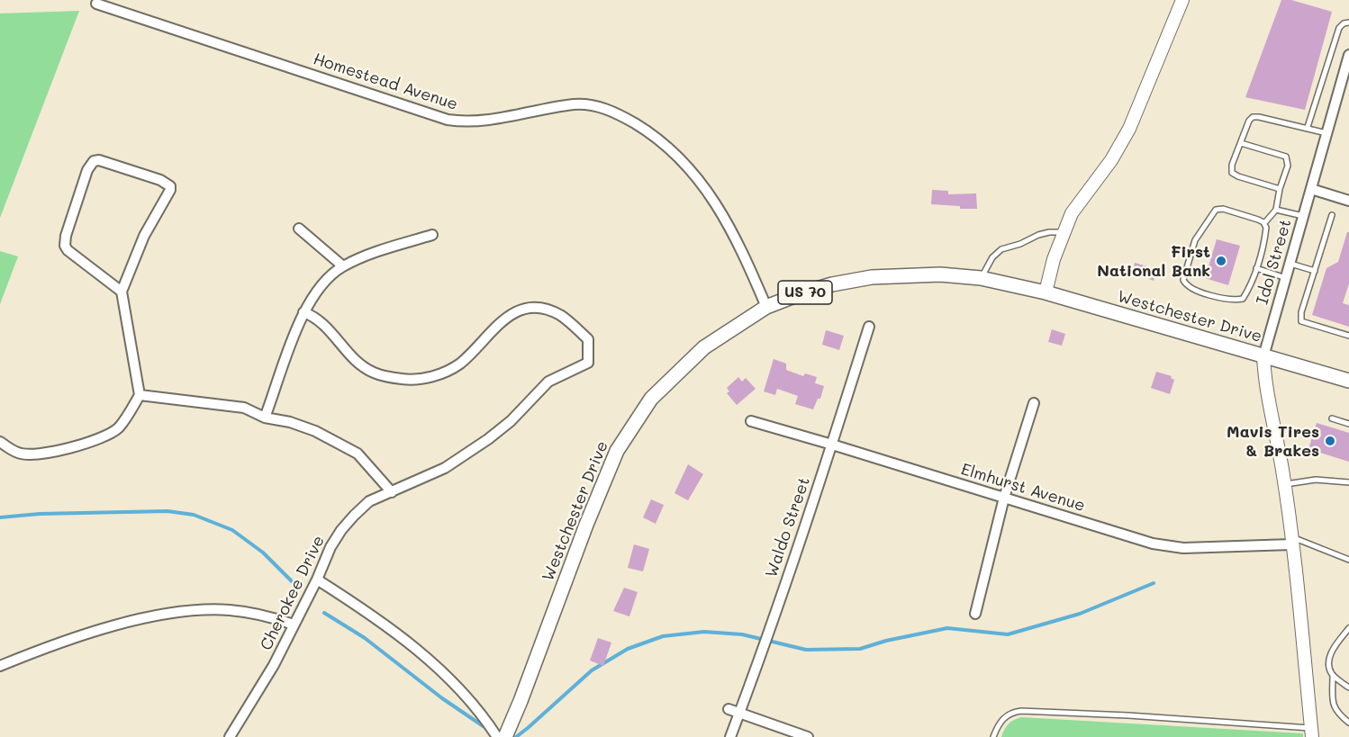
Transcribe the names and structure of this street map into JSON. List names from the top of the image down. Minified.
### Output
{"streets":{"main road":["US 70","Westchester Drive"],"street":["Homestead Avenue","Idol Street","Elmhurst Avenue","Waldo Street","Cherokee Drive"]},"crossings":[["Homestead Avenue","Westchester Drive"],["Idol Street","Westchester Drive"],["Idol Street","Elmhurst Avenue"],["Elmhurst Avenue","Waldo Street"]],"places":["First National Bank","Mavis Tires & Brakes"]}
